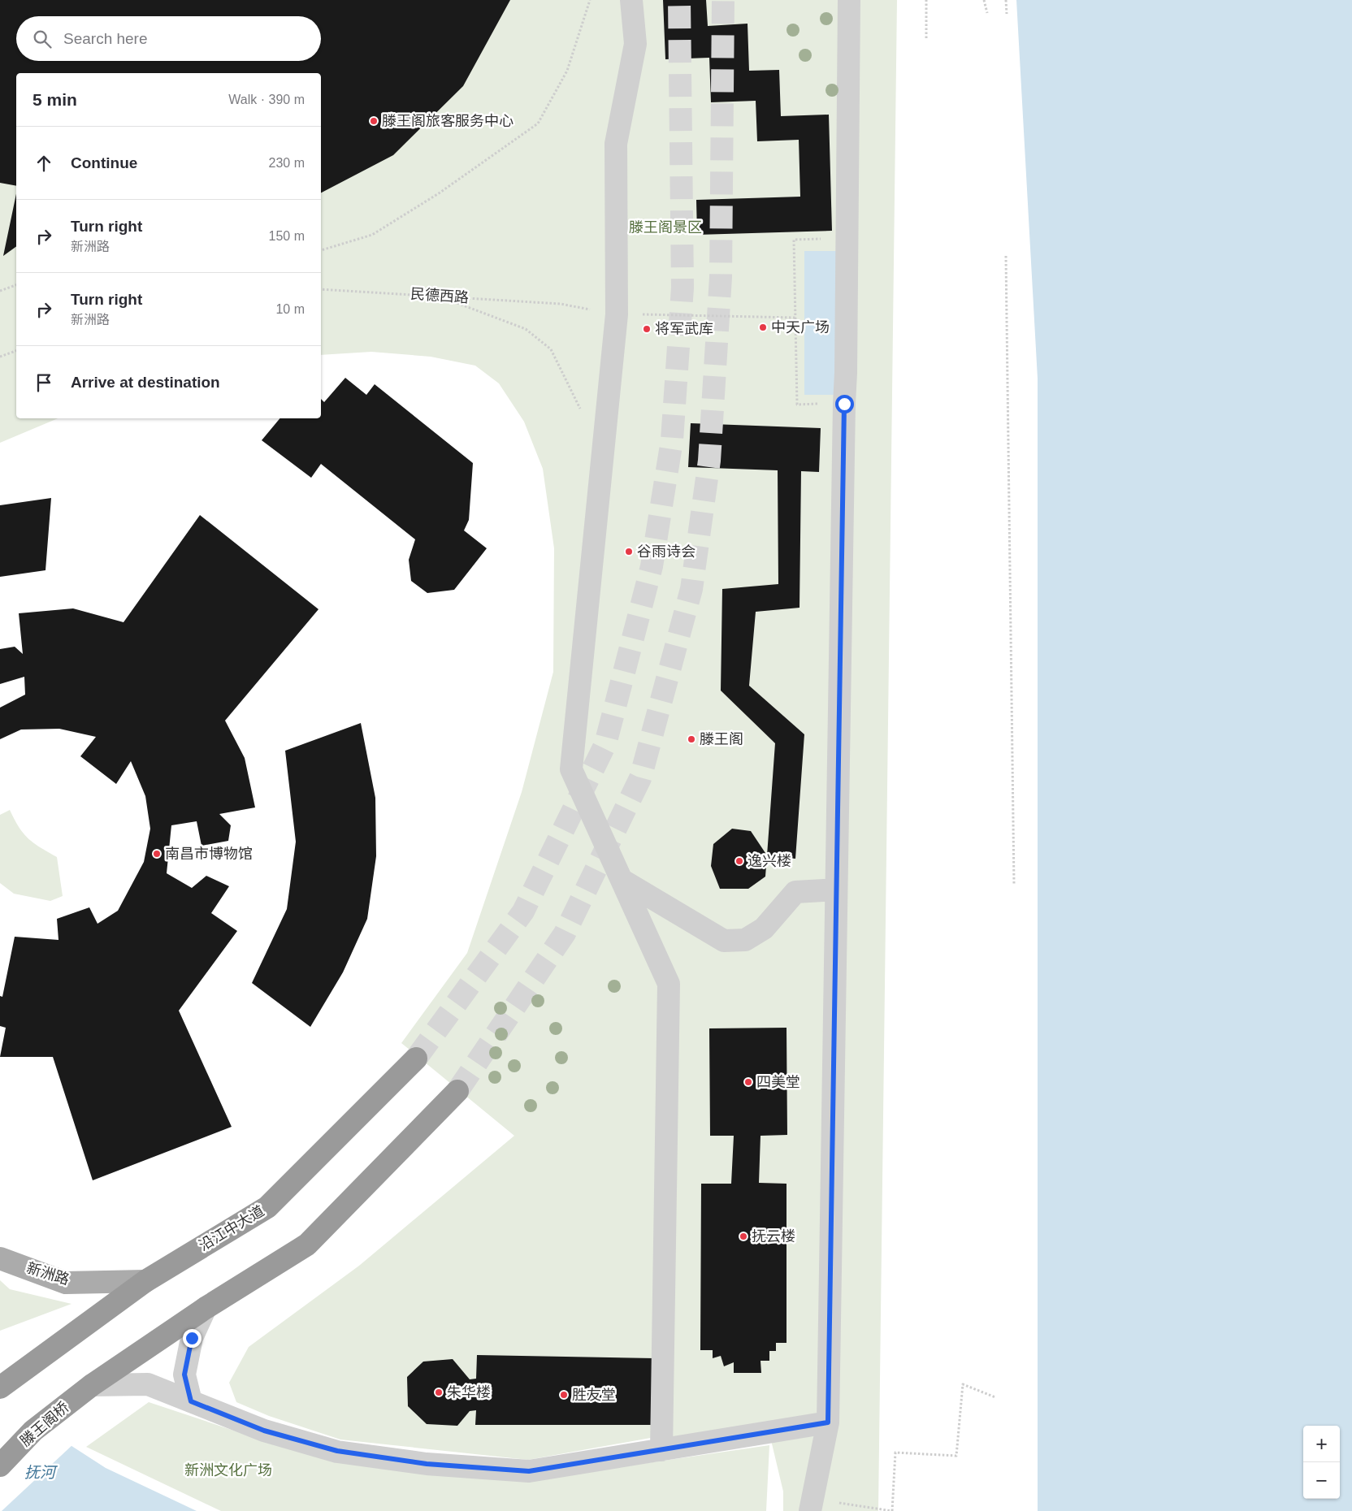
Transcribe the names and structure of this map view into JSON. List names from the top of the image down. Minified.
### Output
{"streets":{"highway":["沿江中大道","滕王阁桥"],"main road":["新洲路"],"path":["民德西路"]},"crossings":[["沿江中大道","新洲路"]],"water":["抚河"],"parks":["滕王阁景区","新洲文化广场"],"places":["滕王阁旅客服务中心","中天广场","将军武库","谷雨诗会","滕王阁","南昌市博物馆","逸兴楼","四美堂","抚云楼","朱华楼","胜友堂"],"page":{"search":"Search here","heading":["5 min","Walk · 390 m"],"list":[["Continue","230 m"],["Turn right","新洲路","150 m"],["Turn right","新洲路","10 m"],"Arrive at destination"],"map_buttons":["+","−"]}}
